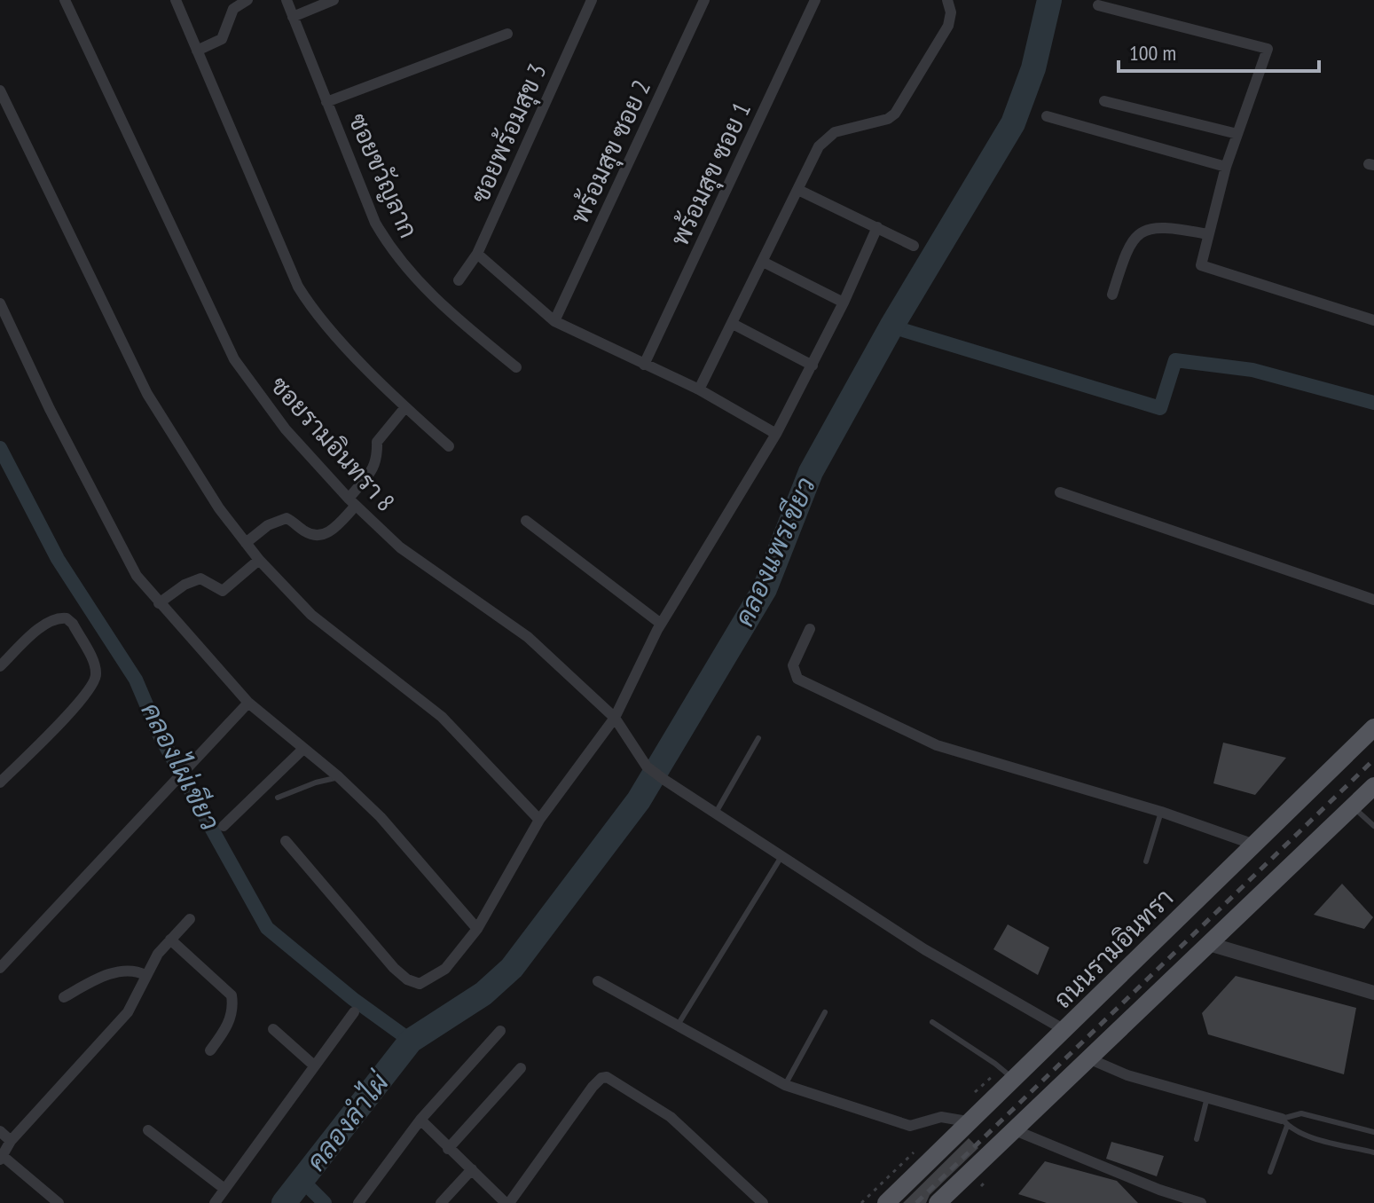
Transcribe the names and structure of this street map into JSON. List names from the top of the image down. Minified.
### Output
{"streets":{"main road":["ถนนรามอินทรา"],"street":["ซอยพร้อมสุข 3","พร้อมสุข ซอย 2","พร้อมสุข ซอย 1","ซอยขวัญลาก","ซอยรามอินทรา 8"]},"crossings":[["ซอยรามอินทรา 8","ถนนรามอินทรา"]],"water":["คลองแพรเขียว","คลองไผ่เขียว","คลองลำไผ่"],"scale_bar":"100 m"}
